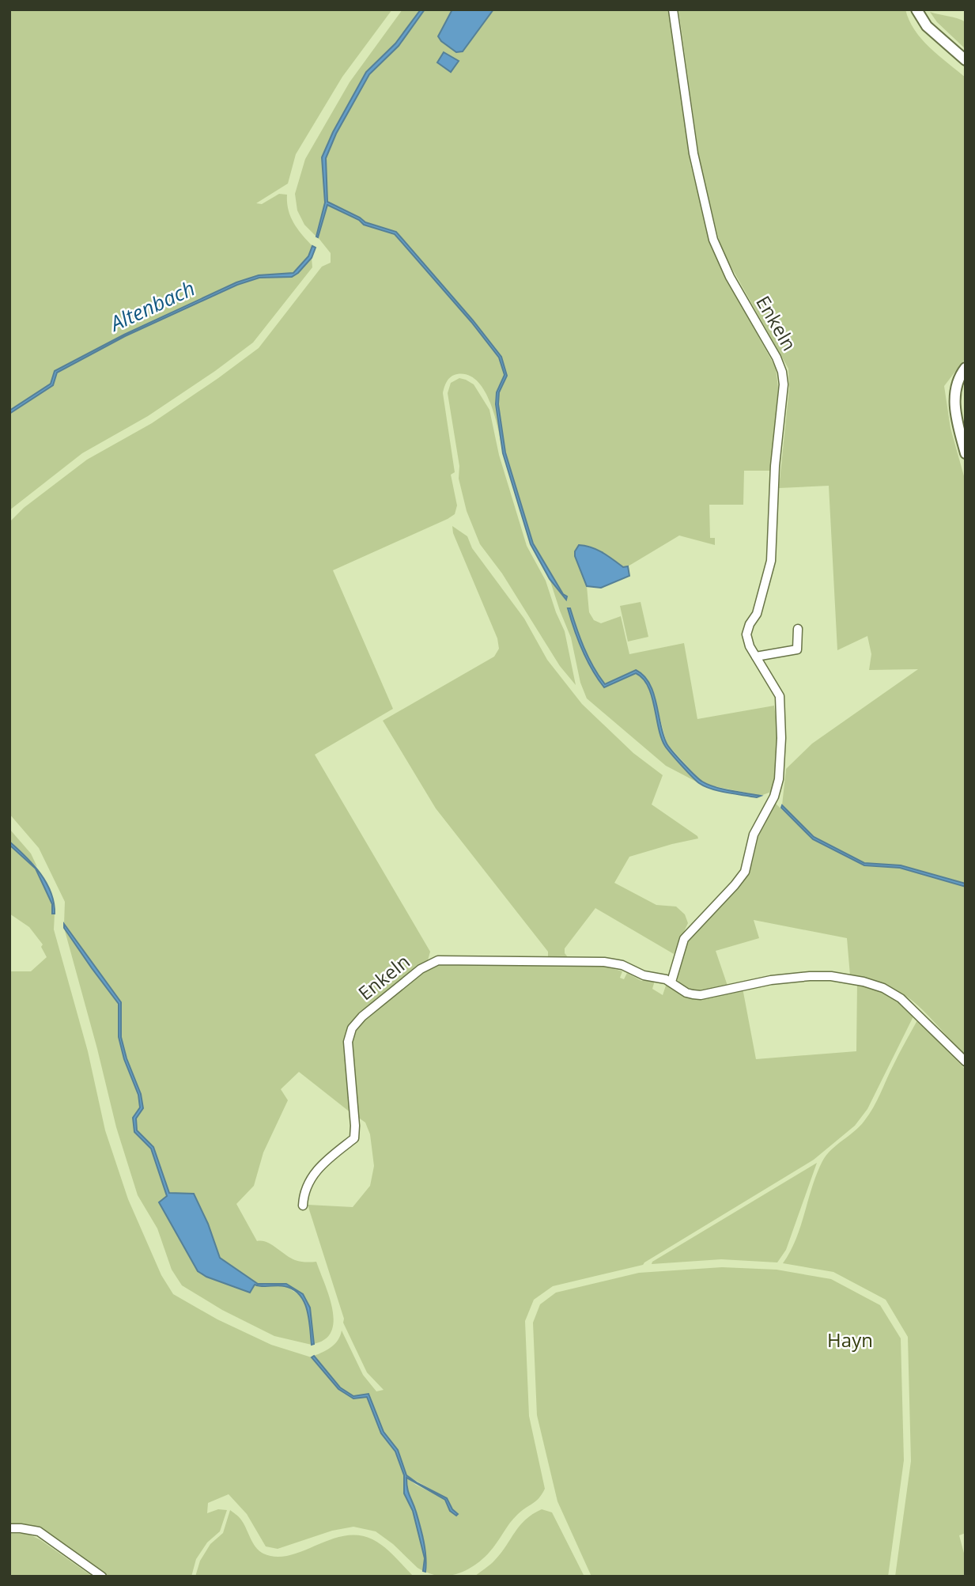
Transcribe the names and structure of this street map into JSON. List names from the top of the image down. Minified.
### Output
{"streets":{"street":["Enkeln"]},"water":["Altenbach"],"parks":["Hayn"]}
